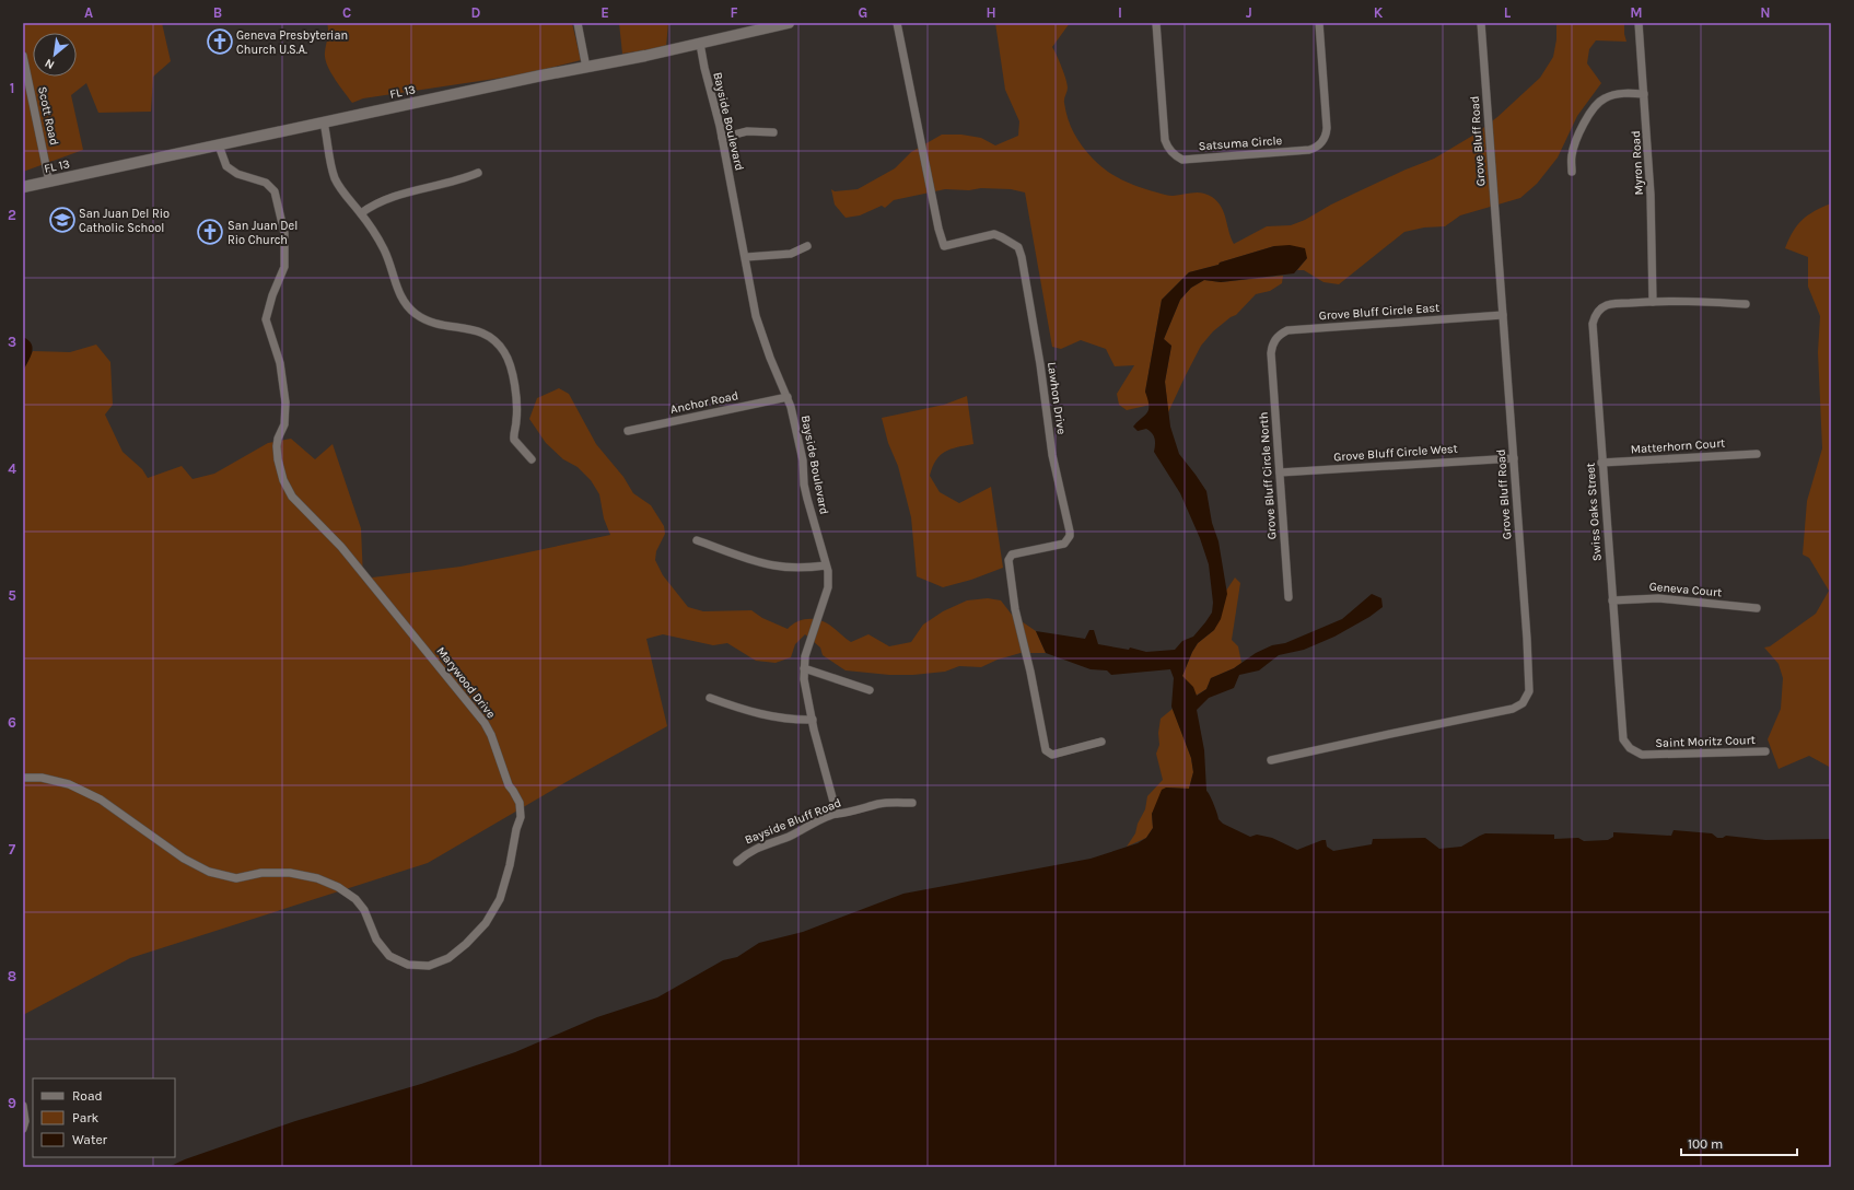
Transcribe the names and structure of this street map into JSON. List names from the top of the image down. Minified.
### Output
{"streets":{"main road":["FL 13"],"street":["Scott Road","Bayside Boulevard","Grove Bluff Road","Satsuma Circle","Myron Road","Grove Bluff Circle East","Lawhon Drive","Anchor Road","Matterhorn Court","Grove Bluff Circle West","Grove Bluff Circle North","Swiss Oaks Street","Geneva Court","Marywood Drive","Saint Moritz Court","Bayside Bluff Road"]},"crossings":[["FL 13","Scott Road"],["FL 13","Bayside Boulevard"],["FL 13","Marywood Drive"],["Bayside Boulevard","Anchor Road"],["Bayside Boulevard","Bayside Bluff Road"],["Grove Bluff Road","Grove Bluff Circle East"],["Grove Bluff Road","Grove Bluff Circle West"],["Myron Road","Swiss Oaks Street"],["Grove Bluff Circle East","Grove Bluff Circle North"],["Matterhorn Court","Swiss Oaks Street"],["Grove Bluff Circle West","Grove Bluff Circle North"],["Swiss Oaks Street","Geneva Court"],["Swiss Oaks Street","Saint Moritz Court"]],"places":{"church":["Geneva Presbyterian Church U.S.A.","San Juan Del Rio Church"],"school or university":["San Juan Del Rio Catholic School"]},"legend":["Road","Park","Water"],"scale_bar":"100 m","north":"bottom left","grid":{"columns":["A","B","C","D","E","F","G","H","I","J","K","L","M","N"],"rows":["1","2","3","4","5","6","7","8","9"]}}
